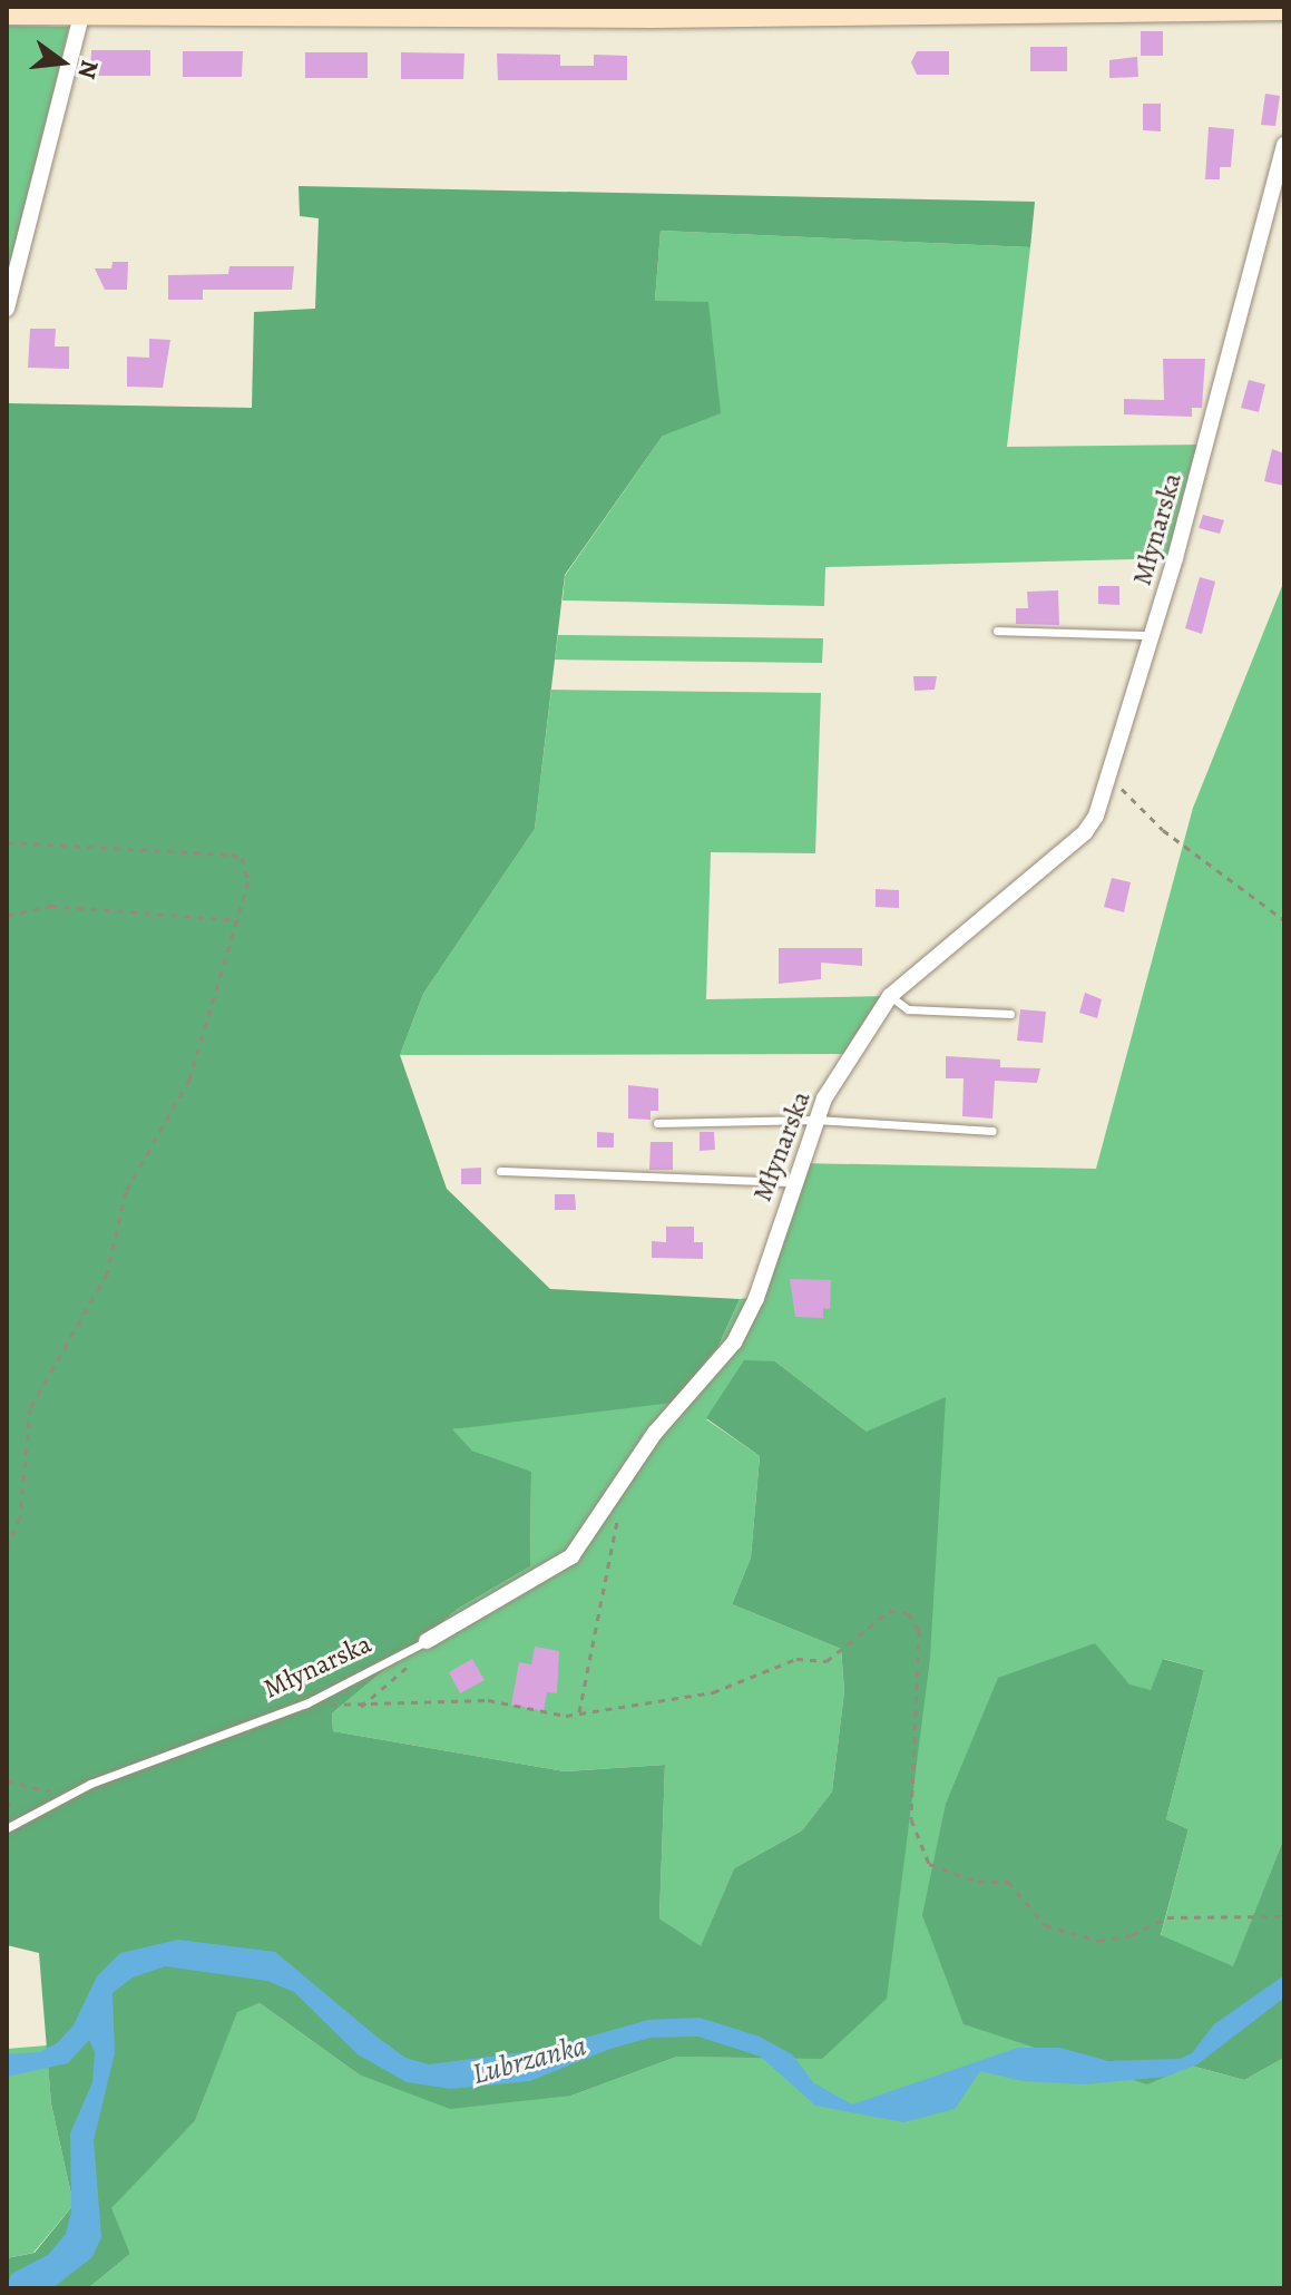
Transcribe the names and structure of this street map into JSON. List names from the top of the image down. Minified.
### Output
{"streets":{"street":["Młynarska"]},"water":["Lubrzanka"],"north":"right"}
